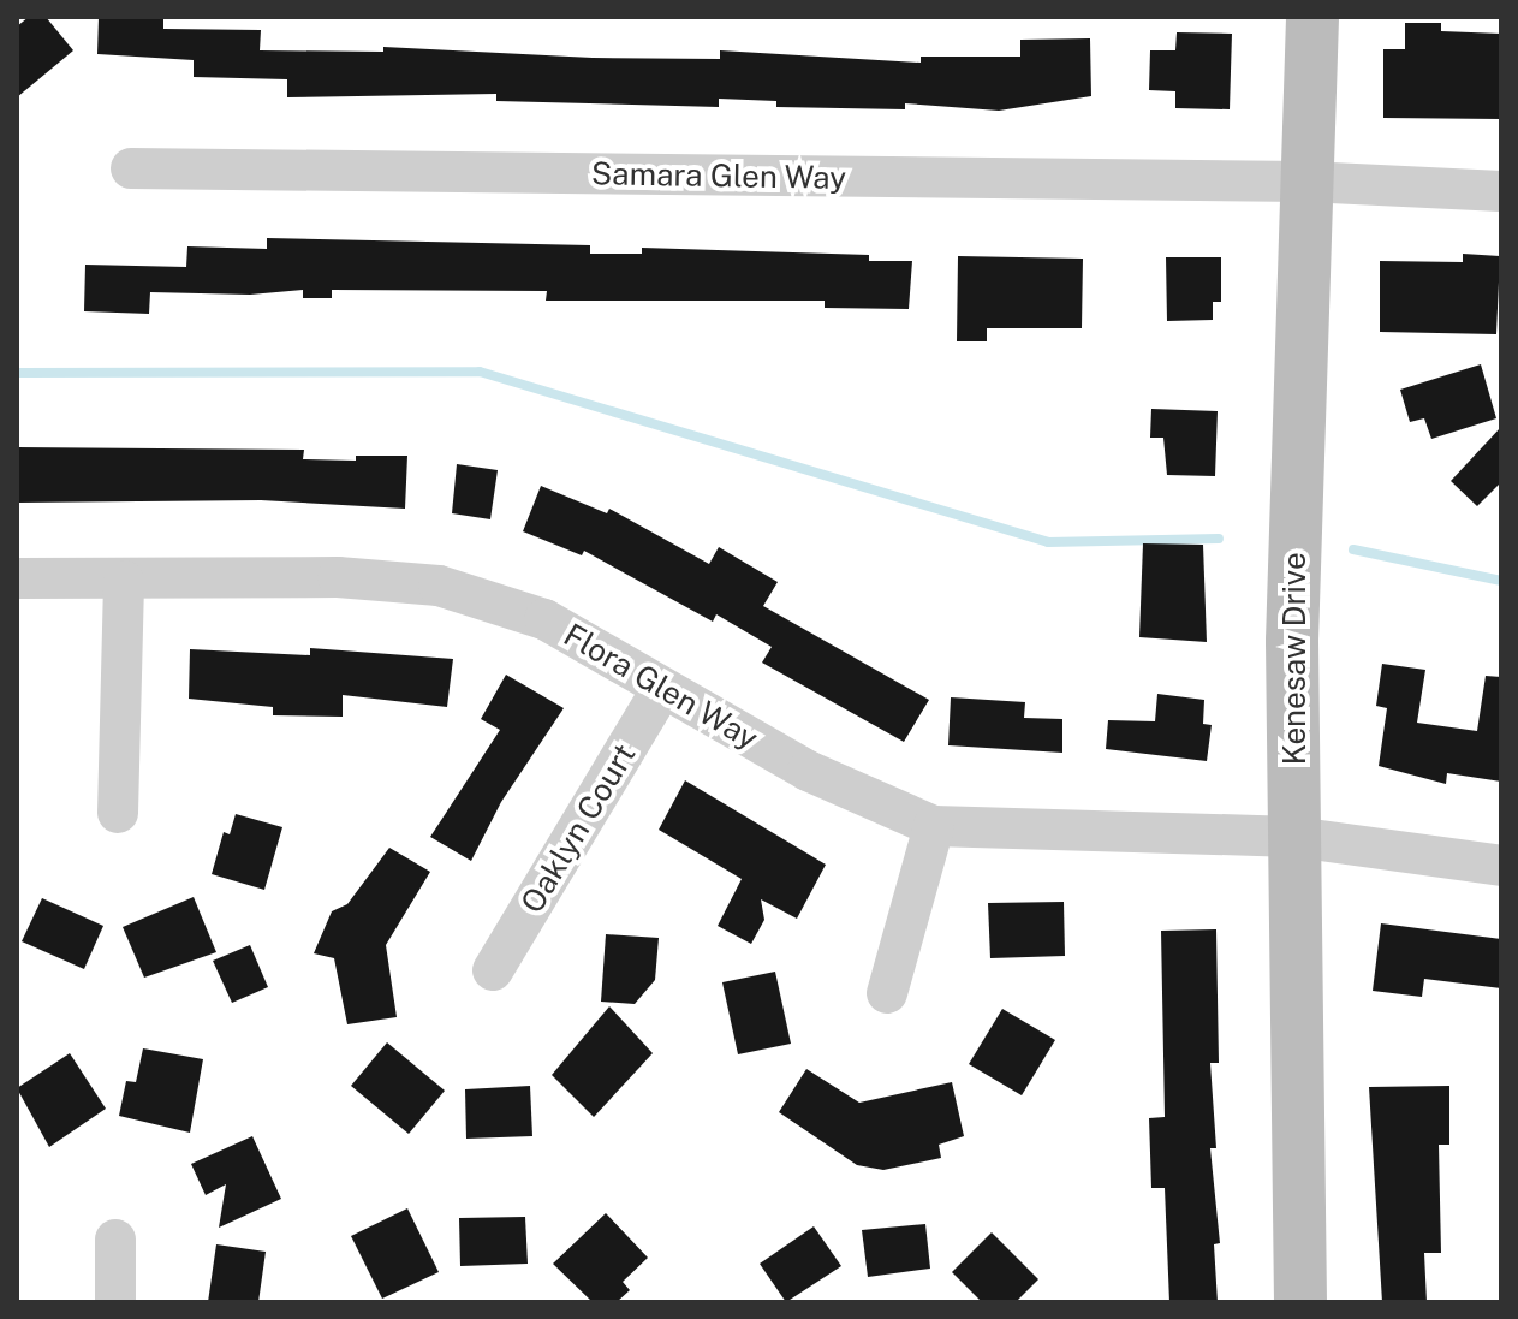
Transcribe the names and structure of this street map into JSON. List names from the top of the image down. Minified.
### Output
{"streets":{"street":["Samara Glen Way","Kenesaw Drive","Flora Glen Way","Oaklyn Court"]},"crossings":[["Samara Glen Way","Kenesaw Drive"],["Kenesaw Drive","Flora Glen Way"],["Flora Glen Way","Oaklyn Court"]]}
